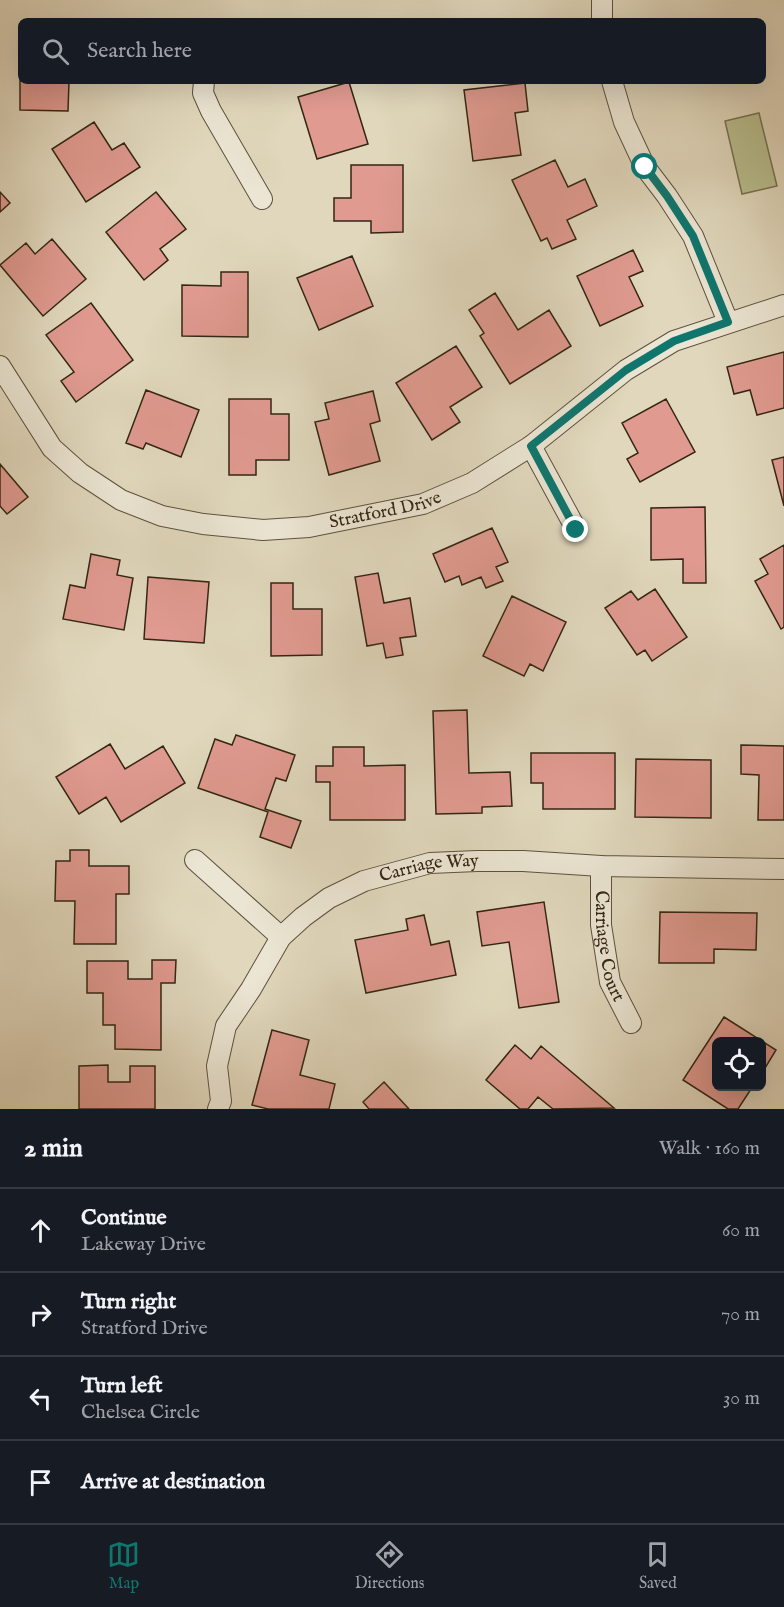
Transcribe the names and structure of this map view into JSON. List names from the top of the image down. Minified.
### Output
{"streets":{"street":["Stratford Drive","Carriage Way","Carriage Court"]},"crossings":[["Carriage Way","Carriage Court"]],"page":{"search":"Search here","heading":["2 min","Walk · 160 m"],"list":[["Continue","Lakeway Drive","60 m"],["Turn right","Stratford Drive","70 m"],["Turn left","Chelsea Circle","30 m"],"Arrive at destination"],"nav":["Map","Directions","Saved"]}}
